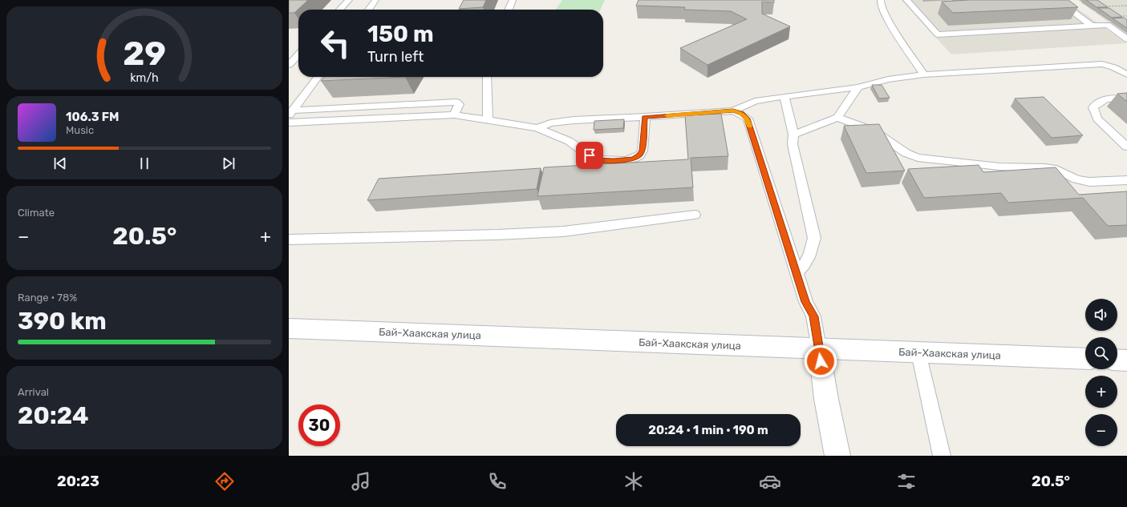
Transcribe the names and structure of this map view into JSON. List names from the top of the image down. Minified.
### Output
{"streets":{"main road":["Бай-Хаакская улица"]},"page":{"turn":["150 m","Turn left"],"song":["106.3 FM","Music"],"tile":["Climate",["Range · 78%","390 km"],["Arrival","20:24"]],"heat":["−","20.5°","+"],"map_buttons":["+","−"],"limit":"30","trip":"20:24 · 1 min · 190 m","tabs":["20:23","20.5°"],"gauge":["29","km/h"]}}
